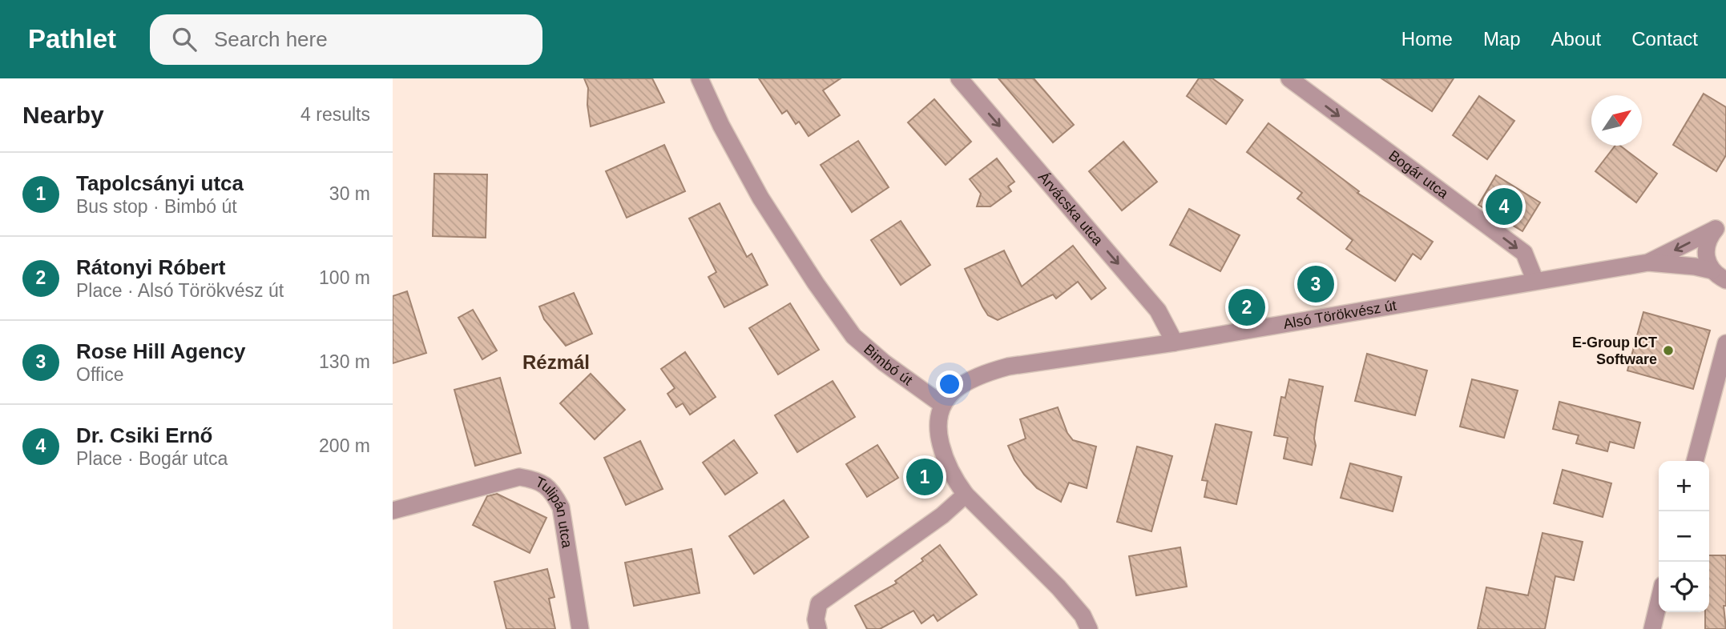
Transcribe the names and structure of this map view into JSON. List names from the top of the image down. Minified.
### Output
{"streets":{"street":["Bogár utca","Árvácska utca","Alsó Törökvész út","Bimbó út","Tulipán utca"]},"crossings":[["Bogár utca","Alsó Törökvész út"],["Árvácska utca","Alsó Törökvész út"],["Alsó Törökvész út","Bimbó út"]],"one_way":["Bogár utca","Árvácska utca"],"districts":["Rézmál"],"places":["E-Group ICT Software"],"north":"top right","page":{"header":"Pathlet","search":"Search here","nav":["Home","Map","About","Contact"],"heading":["Nearby","4 results"],"list":[{"mark":"1","name":"Tapolcsányi utca","note":"Bus stop · Bimbó út","value":"30 m"},{"mark":"2","name":"Rátonyi Róbert","note":"Place · Alsó Törökvész út","value":"100 m"},{"mark":"3","name":"Rose Hill Agency","note":"Office","value":"130 m"},{"mark":"4","name":"Dr. Csiki Ernő","note":"Place · Bogár utca","value":"200 m"}],"pins":["4","3","2","1"],"map_buttons":["+","−"]}}
